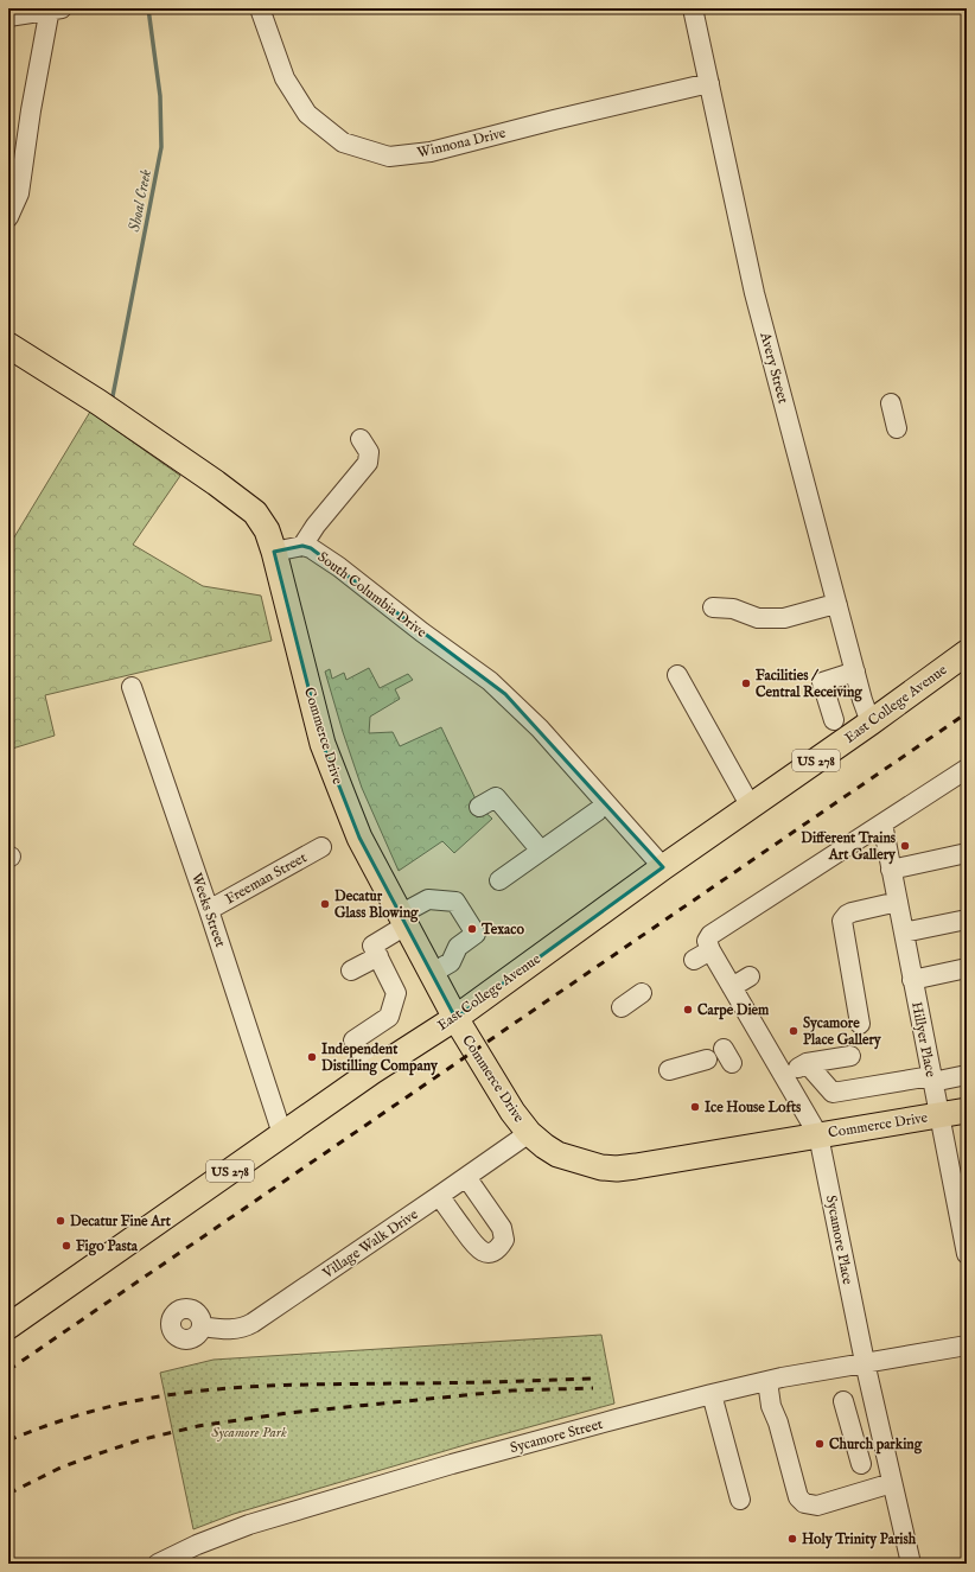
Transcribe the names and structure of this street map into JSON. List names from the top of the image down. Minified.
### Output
{"streets":{"main road":["East College Avenue","Commerce Drive","US 278"],"street":["Winnona Drive","Avery Street","South Columbia Drive","Freeman Street","Weeks Street","Hillyer Place","Sycamore Place","Village Walk Drive","Sycamore Street"]},"crossings":[["Winnona Drive","Avery Street"],["Avery Street","East College Avenue"],["South Columbia Drive","East College Avenue"],["South Columbia Drive","Commerce Drive"],["East College Avenue","Commerce Drive"],["East College Avenue","Weeks Street"],["Commerce Drive","Hillyer Place"],["Commerce Drive","Sycamore Place"],["Commerce Drive","Village Walk Drive"],["Freeman Street","Weeks Street"],["Sycamore Place","Sycamore Street"]],"water":["Shoal Creek"],"parks":["Sycamore Park"],"places":["Facilities / Central Receiving","Different Trains Art Gallery","Decatur Glass Blowing","Texaco","Carpe Diem","Sycamore Place Gallery","Independent Distilling Company","Ice House Lofts","Decatur Fine Art","Figo Pasta","Church parking","Holy Trinity Parish"]}
